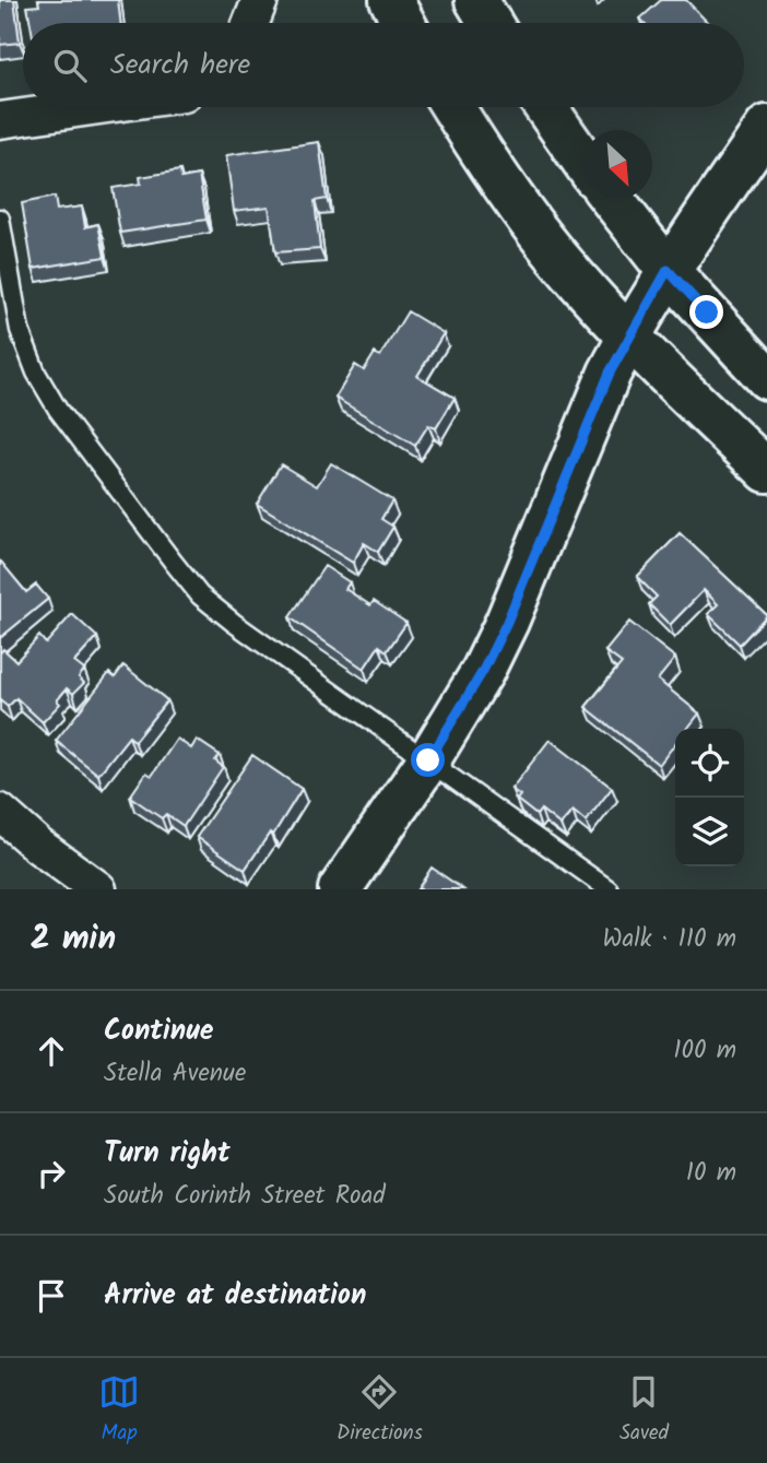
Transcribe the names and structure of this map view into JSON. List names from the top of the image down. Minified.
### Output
{"north":"bottom right","page":{"search":"Search here","heading":["2 min","Walk · 110 m"],"list":[["Continue","Stella Avenue","100 m"],["Turn right","South Corinth Street Road","10 m"],"Arrive at destination"],"nav":["Map","Directions","Saved"]}}
